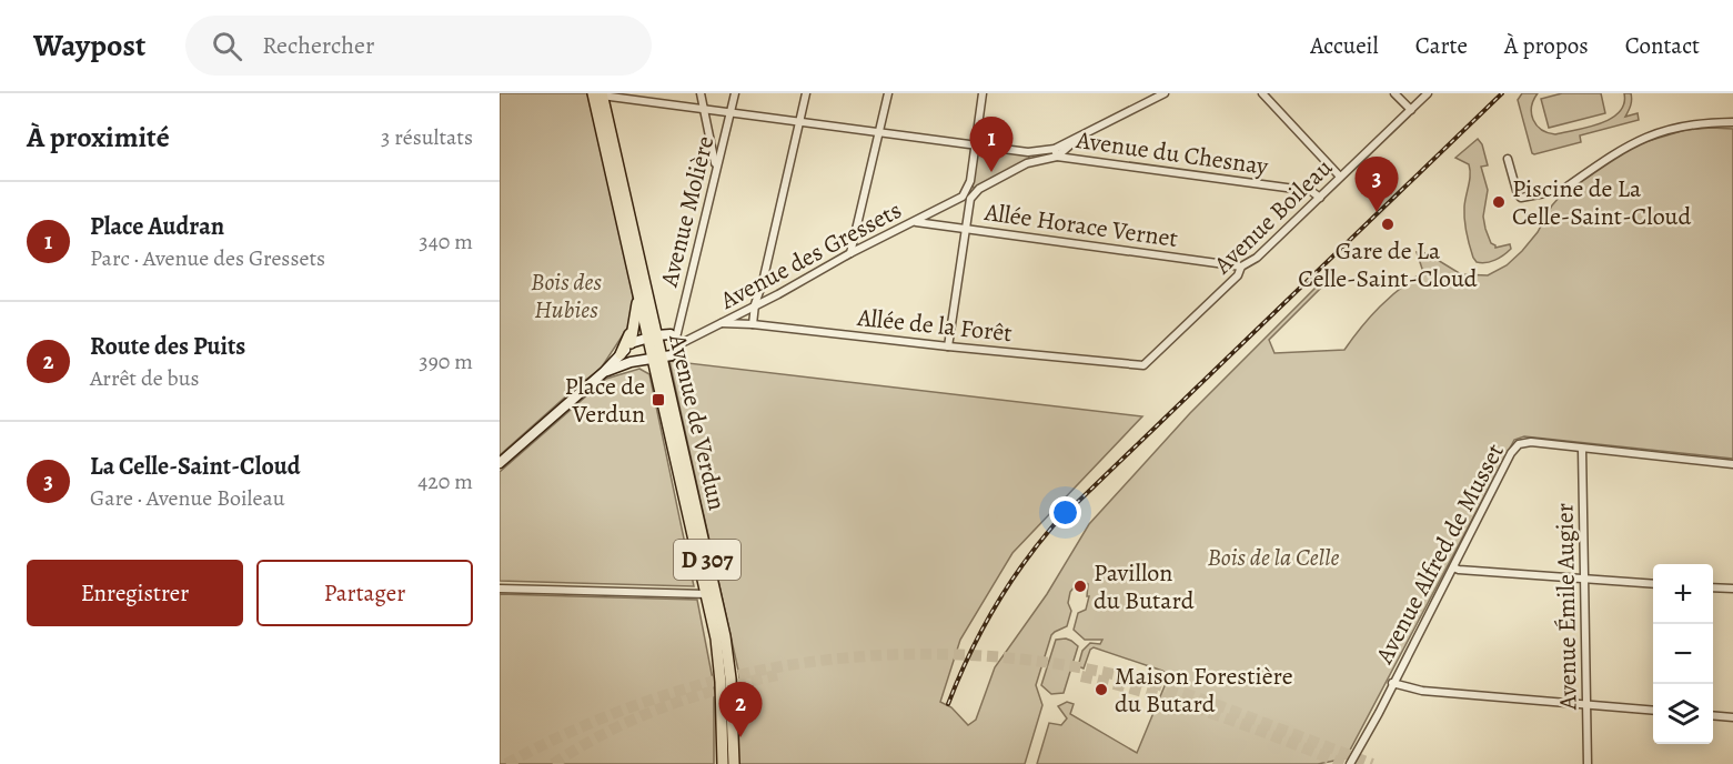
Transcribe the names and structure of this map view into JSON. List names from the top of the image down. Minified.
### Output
{"streets":{"main road":["Avenue de Verdun","D 307"],"street":["Avenue du Chesnay","Avenue Molière","Avenue Boileau","Allée Horace Vernet","Avenue des Gressets","Allée de la Forêt","Avenue Alfred de Musset","Avenue Émile Augier"]},"crossings":[["Avenue du Chesnay","Avenue Molière"],["Avenue du Chesnay","Avenue Boileau"],["Avenue du Chesnay","Avenue des Gressets"],["Avenue du Chesnay","Avenue de Verdun"],["Avenue Molière","Avenue des Gressets"],["Avenue Boileau","Allée Horace Vernet"],["Avenue Boileau","Allée de la Forêt"],["Allée Horace Vernet","Avenue des Gressets"],["Avenue des Gressets","Allée de la Forêt"],["Avenue Alfred de Musset","Avenue Émile Augier"]],"parks":["Bois des Hubies","Bois de la Celle"],"places":{"other":["Piscine de La Celle-Saint-Cloud","Gare de La Celle-Saint-Cloud","Pavillon du Butard","Maison Forestière du Butard"],"transit":["Place de Verdun"]},"page":{"header":"Waypost","search":"Rechercher","nav":["Accueil","Carte","À propos","Contact"],"heading":["À proximité","3 résultats"],"pins":["1","3","2"],"list":[{"mark":"1","name":"Place Audran","note":"Parc · Avenue des Gressets","value":"340 m"},{"mark":"2","name":"Route des Puits","note":"Arrêt de bus","value":"390 m"},{"mark":"3","name":"La Celle-Saint-Cloud","note":"Gare · Avenue Boileau","value":"420 m"}],"buttons":["Enregistrer","Partager"],"map_buttons":["+","−"]}}
